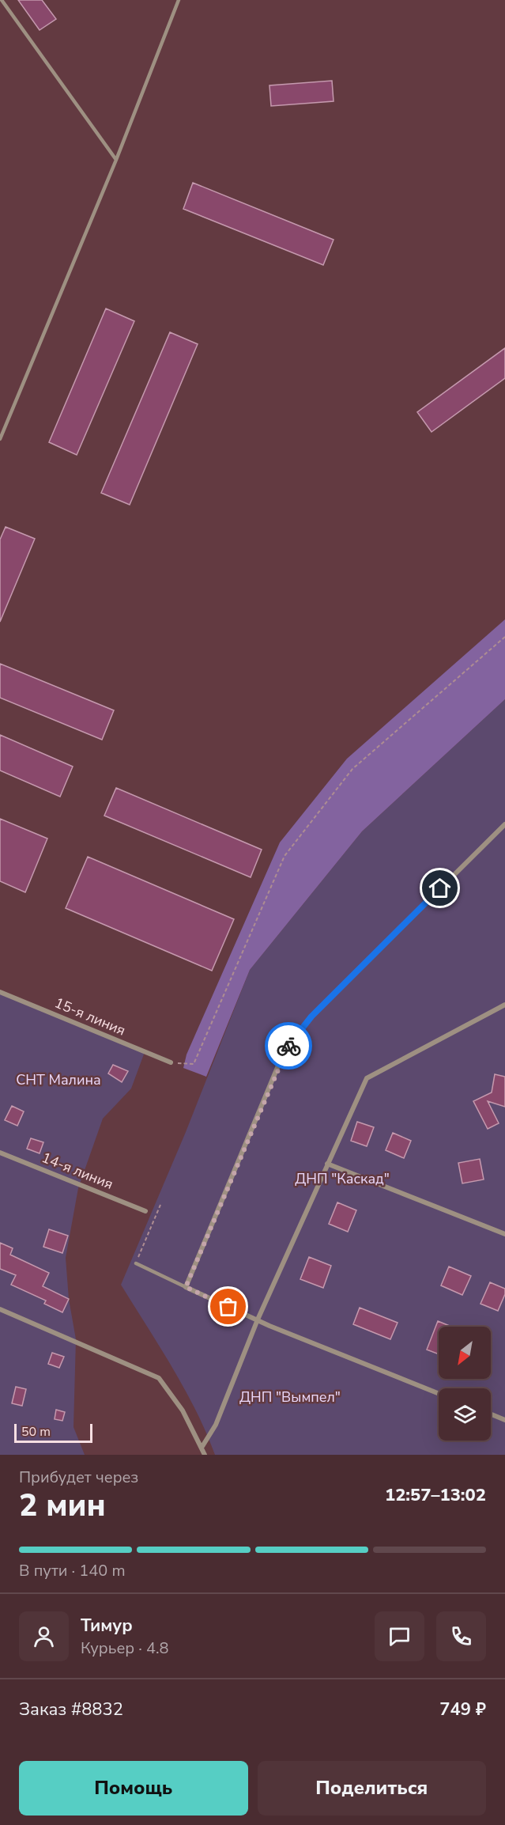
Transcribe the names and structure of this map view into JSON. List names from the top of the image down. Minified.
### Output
{"streets":{"street":["15-я линия","14-я линия"]},"parks":["СНТ Малина","ДНП \"Каскад\"","ДНП \"Вымпел\""],"scale_bar":"50 m","north":"bottom left","page":{"scale":"50 m","heading":["2 мин","Прибудет через","12:57–13:02"],"panel":["Тимур","Курьер · 4.8","Заказ #8832","749 ₽"],"bar":"В пути · 140 m","buttons":["Помощь","Поделиться"]}}
